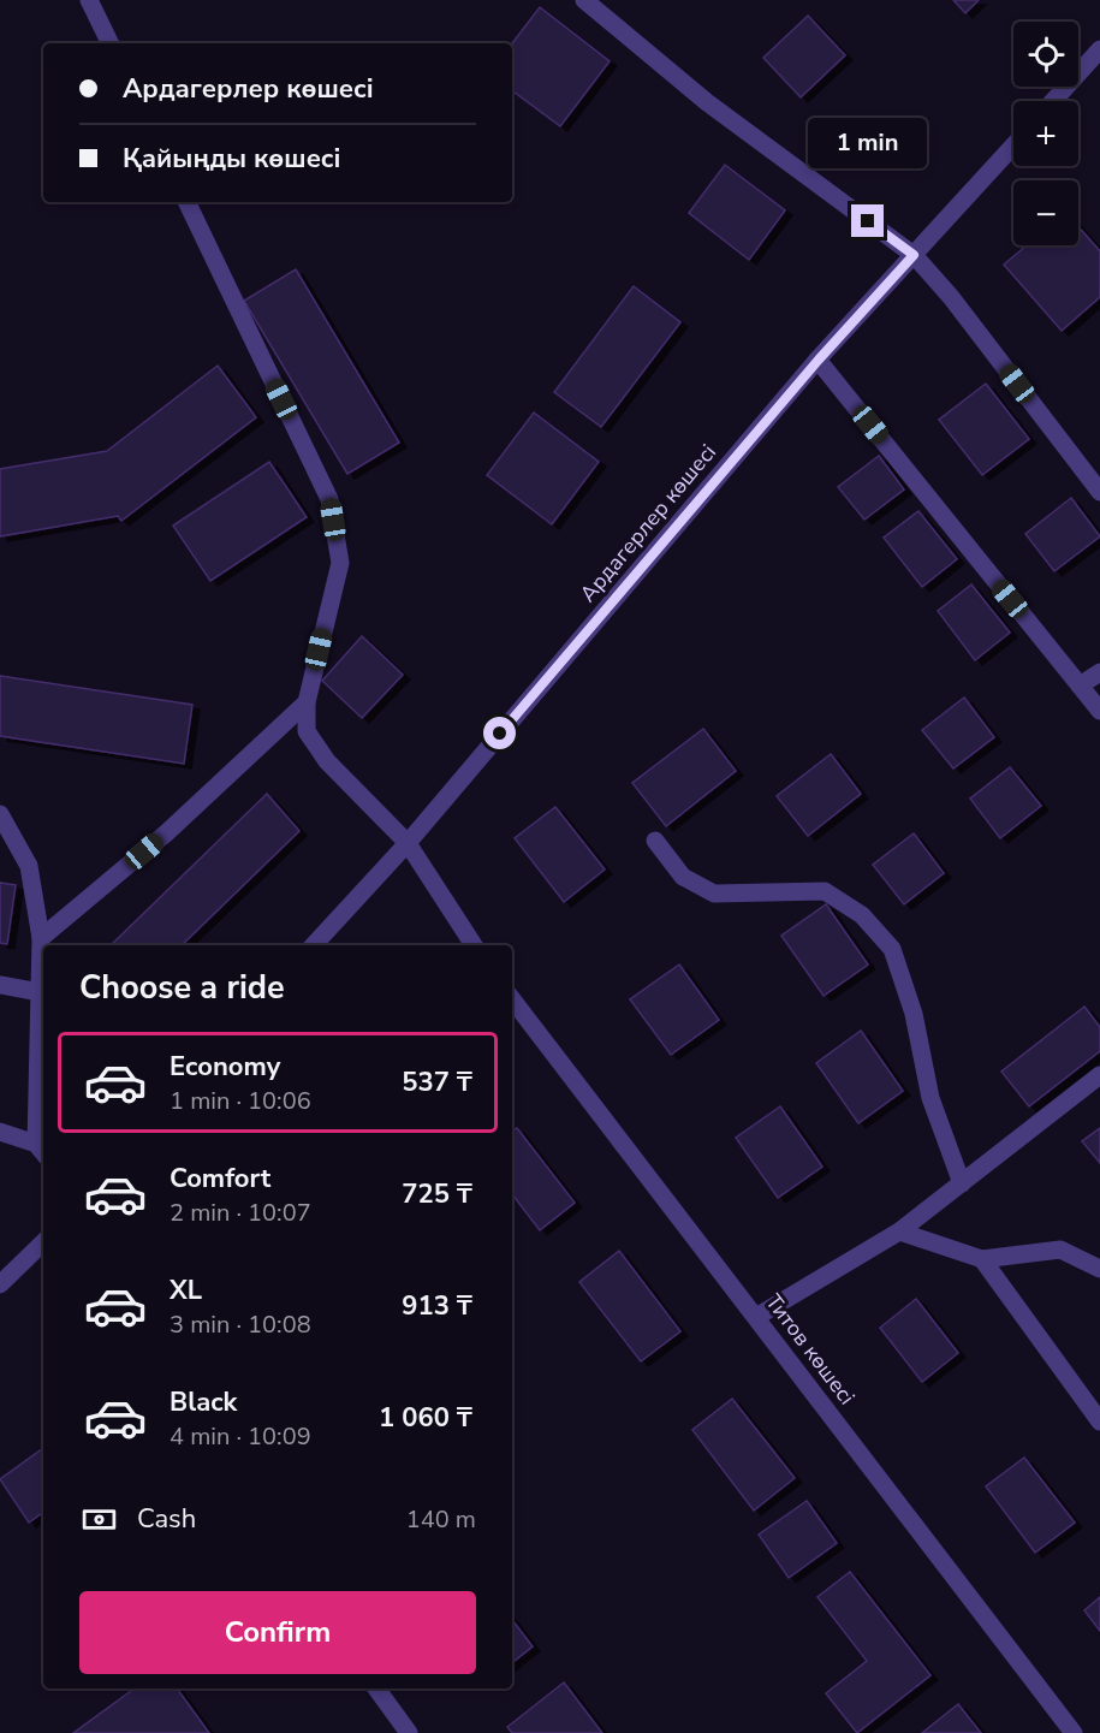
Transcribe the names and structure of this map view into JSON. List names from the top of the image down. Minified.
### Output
{"streets":{"street":["Ардагерлер көшесі","Титов көшесі"]},"page":{"map_buttons":["+","−"],"banner":["Ардагерлер көшесі","Қайыңды көшесі"],"bubble":"1 min","heading":"Choose a ride","list":[{"name":"Economy","note":"1 min · 10:06","value":"537 ₸"},{"name":"Comfort","note":"2 min · 10:07","value":"725 ₸"},{"name":"XL","note":"3 min · 10:08","value":"913 ₸"},{"name":"Black","note":"4 min · 10:09","value":"1 060 ₸"}],"pay":["Cash","140 m"],"buttons":"Confirm"}}
